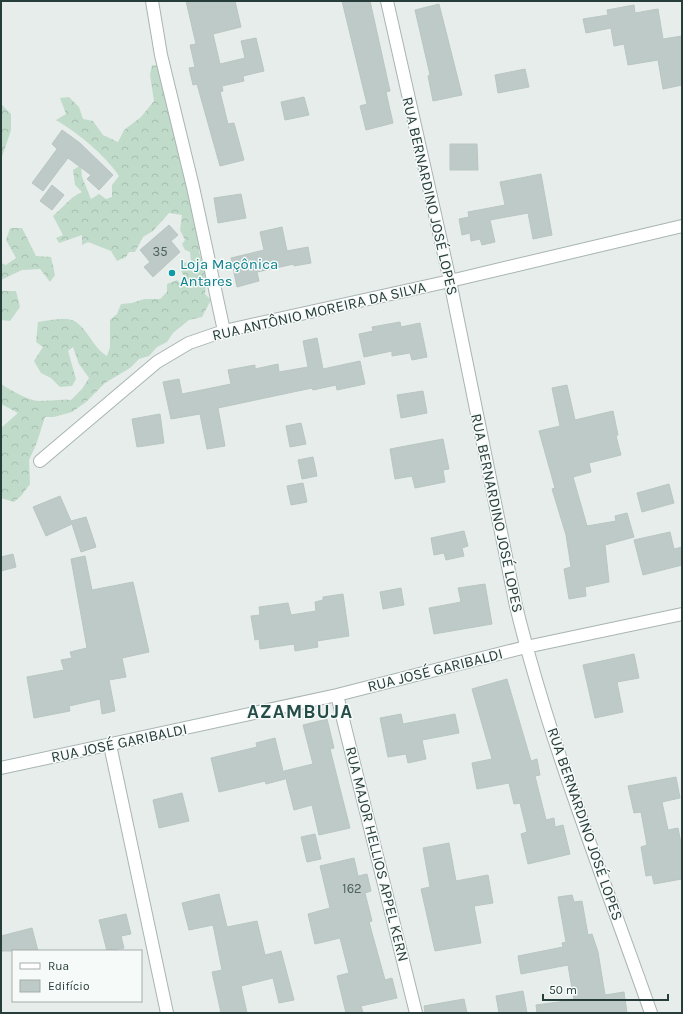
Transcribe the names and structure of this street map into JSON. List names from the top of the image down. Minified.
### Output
{"streets":{"street":["RUA BERNARDINO JOSÉ LOPES","RUA ANTÔNIO MOREIRA DA SILVA","RUA JOSÉ GARIBALDI","RUA MAJOR HELLIOS APPEL KERN"]},"crossings":[["RUA BERNARDINO JOSÉ LOPES","RUA ANTÔNIO MOREIRA DA SILVA"],["RUA BERNARDINO JOSÉ LOPES","RUA JOSÉ GARIBALDI"],["RUA JOSÉ GARIBALDI","RUA MAJOR HELLIOS APPEL KERN"]],"districts":["AZAMBUJA"],"places":["Loja Maçônica Antares"],"house_numbers":["35","162"],"legend":["Rua","Edifício"],"scale_bar":"50 m"}
